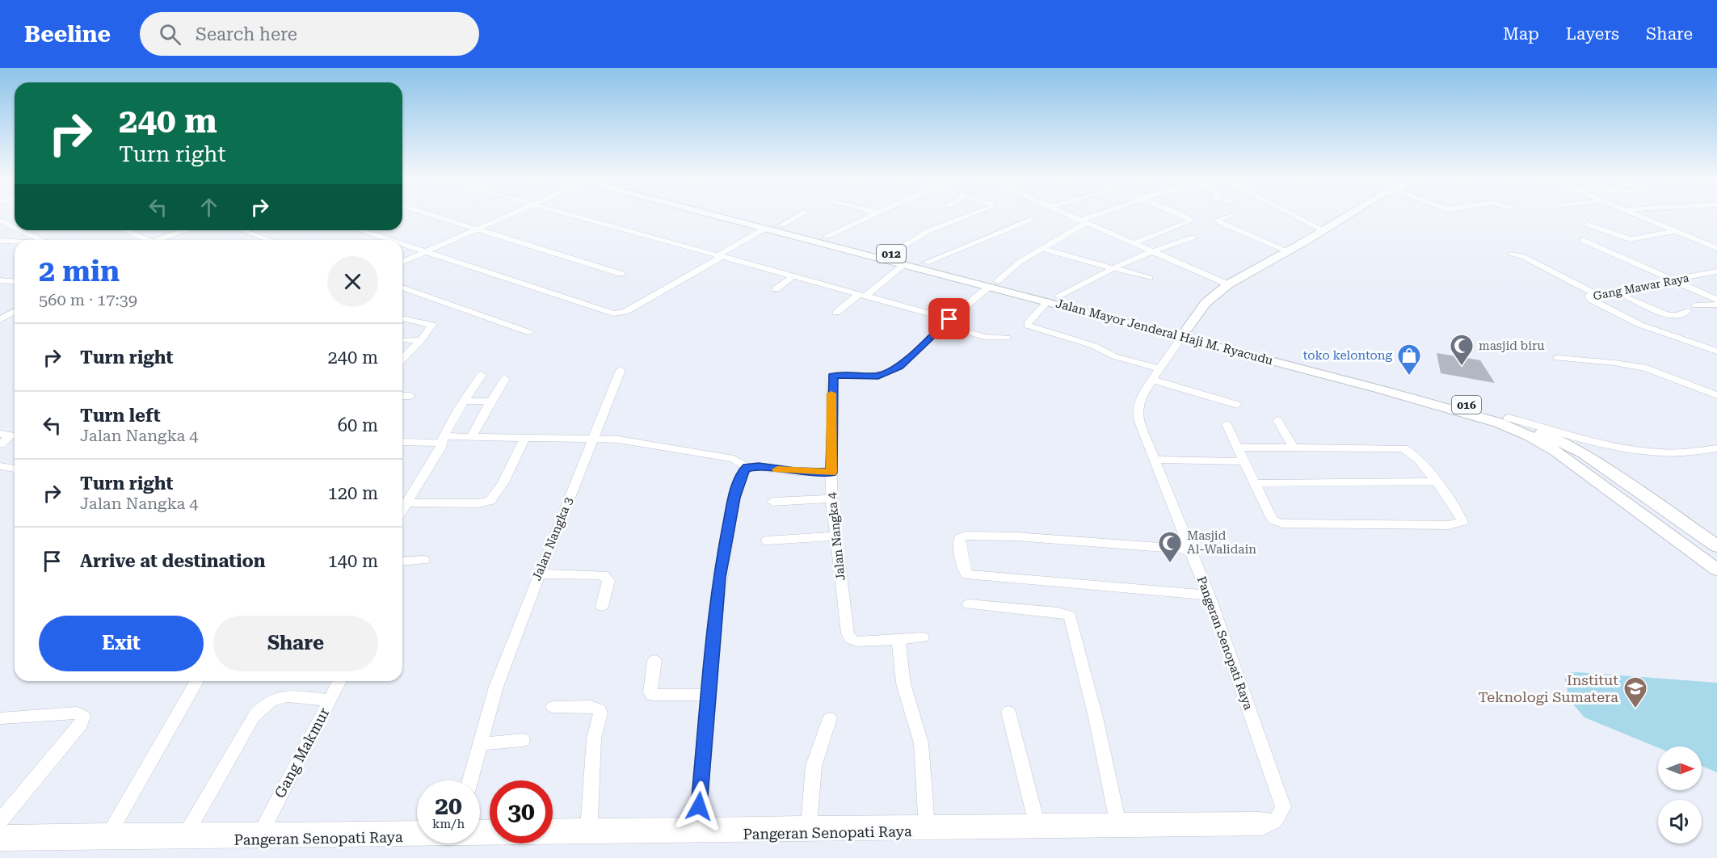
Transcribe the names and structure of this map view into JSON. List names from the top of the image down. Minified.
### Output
{"streets":{"main road":["012","Jalan Mayor Jenderal Haji M. Ryacudu","016"],"street":["Gang Mawar Raya","Jalan Nangka 4","Jalan Nangka 3","Pangeran Senopati Raya","Gang Makmur"]},"crossings":[["Jalan Mayor Jenderal Haji M. Ryacudu","Jalan Nangka 4"],["Jalan Mayor Jenderal Haji M. Ryacudu","Pangeran Senopati Raya"],["Pangeran Senopati Raya","Gang Makmur"]],"places":{"mosque":["masjid biru","Masjid Al-Walidain"],"shop":["toko kelontong"],"school or university":["Institut Teknologi Sumatera"]},"north":"right","page":{"header":"Beeline","search":"Search here","nav":["Map","Layers","Share"],"turn":["240 m","Turn right"],"heading":["2 min","560 m · 17:39"],"list":[{"name":"Turn right","value":"240 m"},{"name":"Turn left","note":"Jalan Nangka 4","value":"60 m"},{"name":"Turn right","note":"Jalan Nangka 4","value":"120 m"},{"name":"Arrive at destination","value":"140 m"}],"buttons":["Exit","Share"],"speed":"20 km/h","limit":"30"}}
